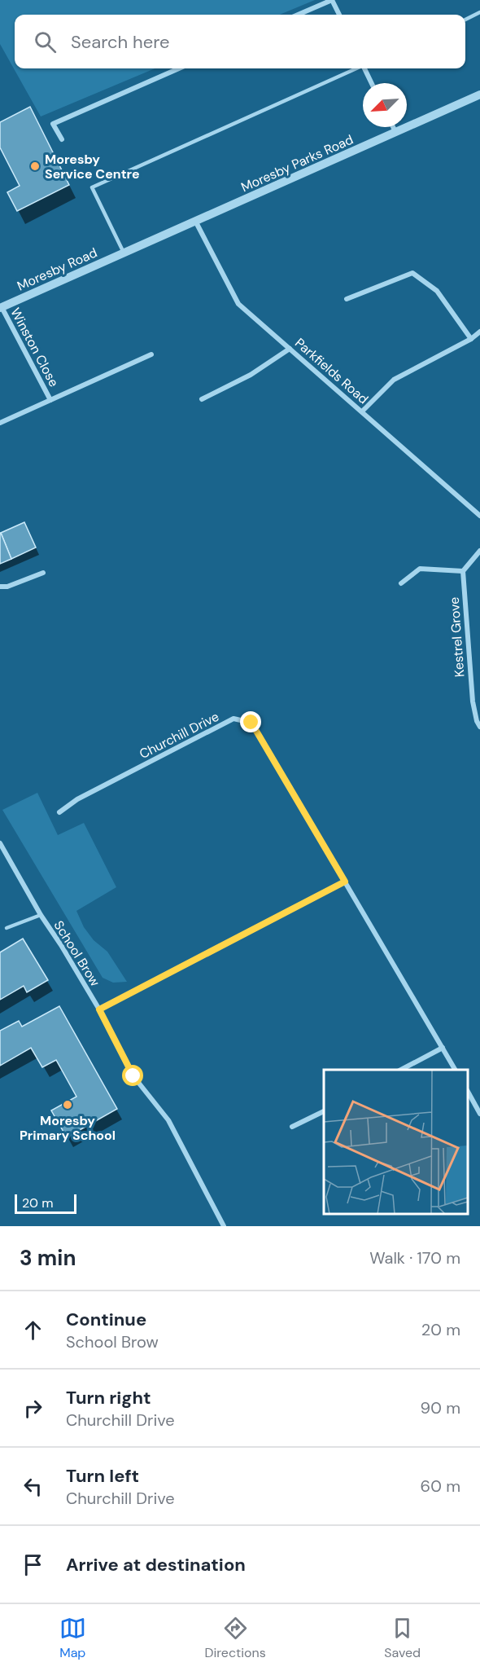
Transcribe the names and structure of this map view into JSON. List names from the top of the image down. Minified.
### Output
{"streets":{"street":["Moresby Parks Road","Moresby Road","Winston Close","Parkfields Road","Kestrel Grove","Churchill Drive","School Brow"]},"crossings":[["Moresby Parks Road","Moresby Road"],["Moresby Parks Road","Parkfields Road"],["Moresby Road","Winston Close"]],"places":["Moresby Service Centre","Moresby Primary School"],"scale_bar":"20 m","north":"bottom left","page":{"search":"Search here","scale":"20 m","heading":["3 min","Walk · 170 m"],"list":[["Continue","School Brow","20 m"],["Turn right","Churchill Drive","90 m"],["Turn left","Churchill Drive","60 m"],"Arrive at destination"],"nav":["Map","Directions","Saved"]}}
